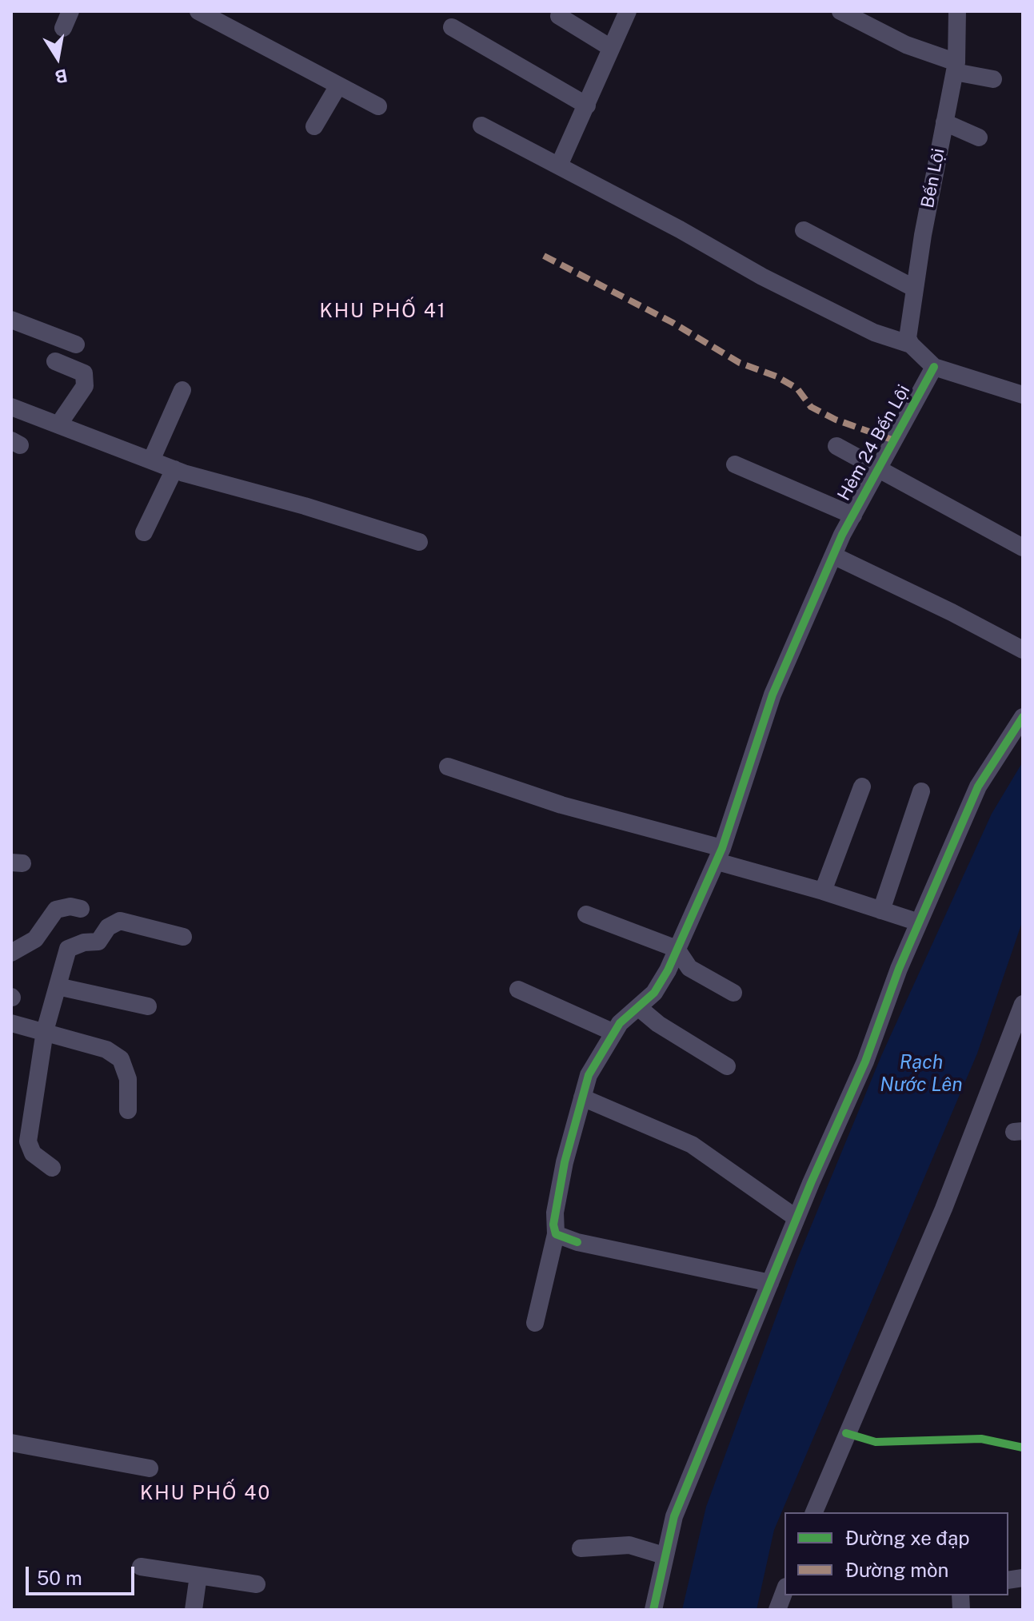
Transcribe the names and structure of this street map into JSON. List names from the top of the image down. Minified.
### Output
{"streets":{"street":["Bến Lội","Hẻm 24 Bến Lội"]},"districts":["KHU PHỐ 41","KHU PHỐ 40"],"water":["Rạch Nước Lên"],"legend":["Đường xe đạp","Đường mòn"],"scale_bar":"50 m","north":"bottom"}
